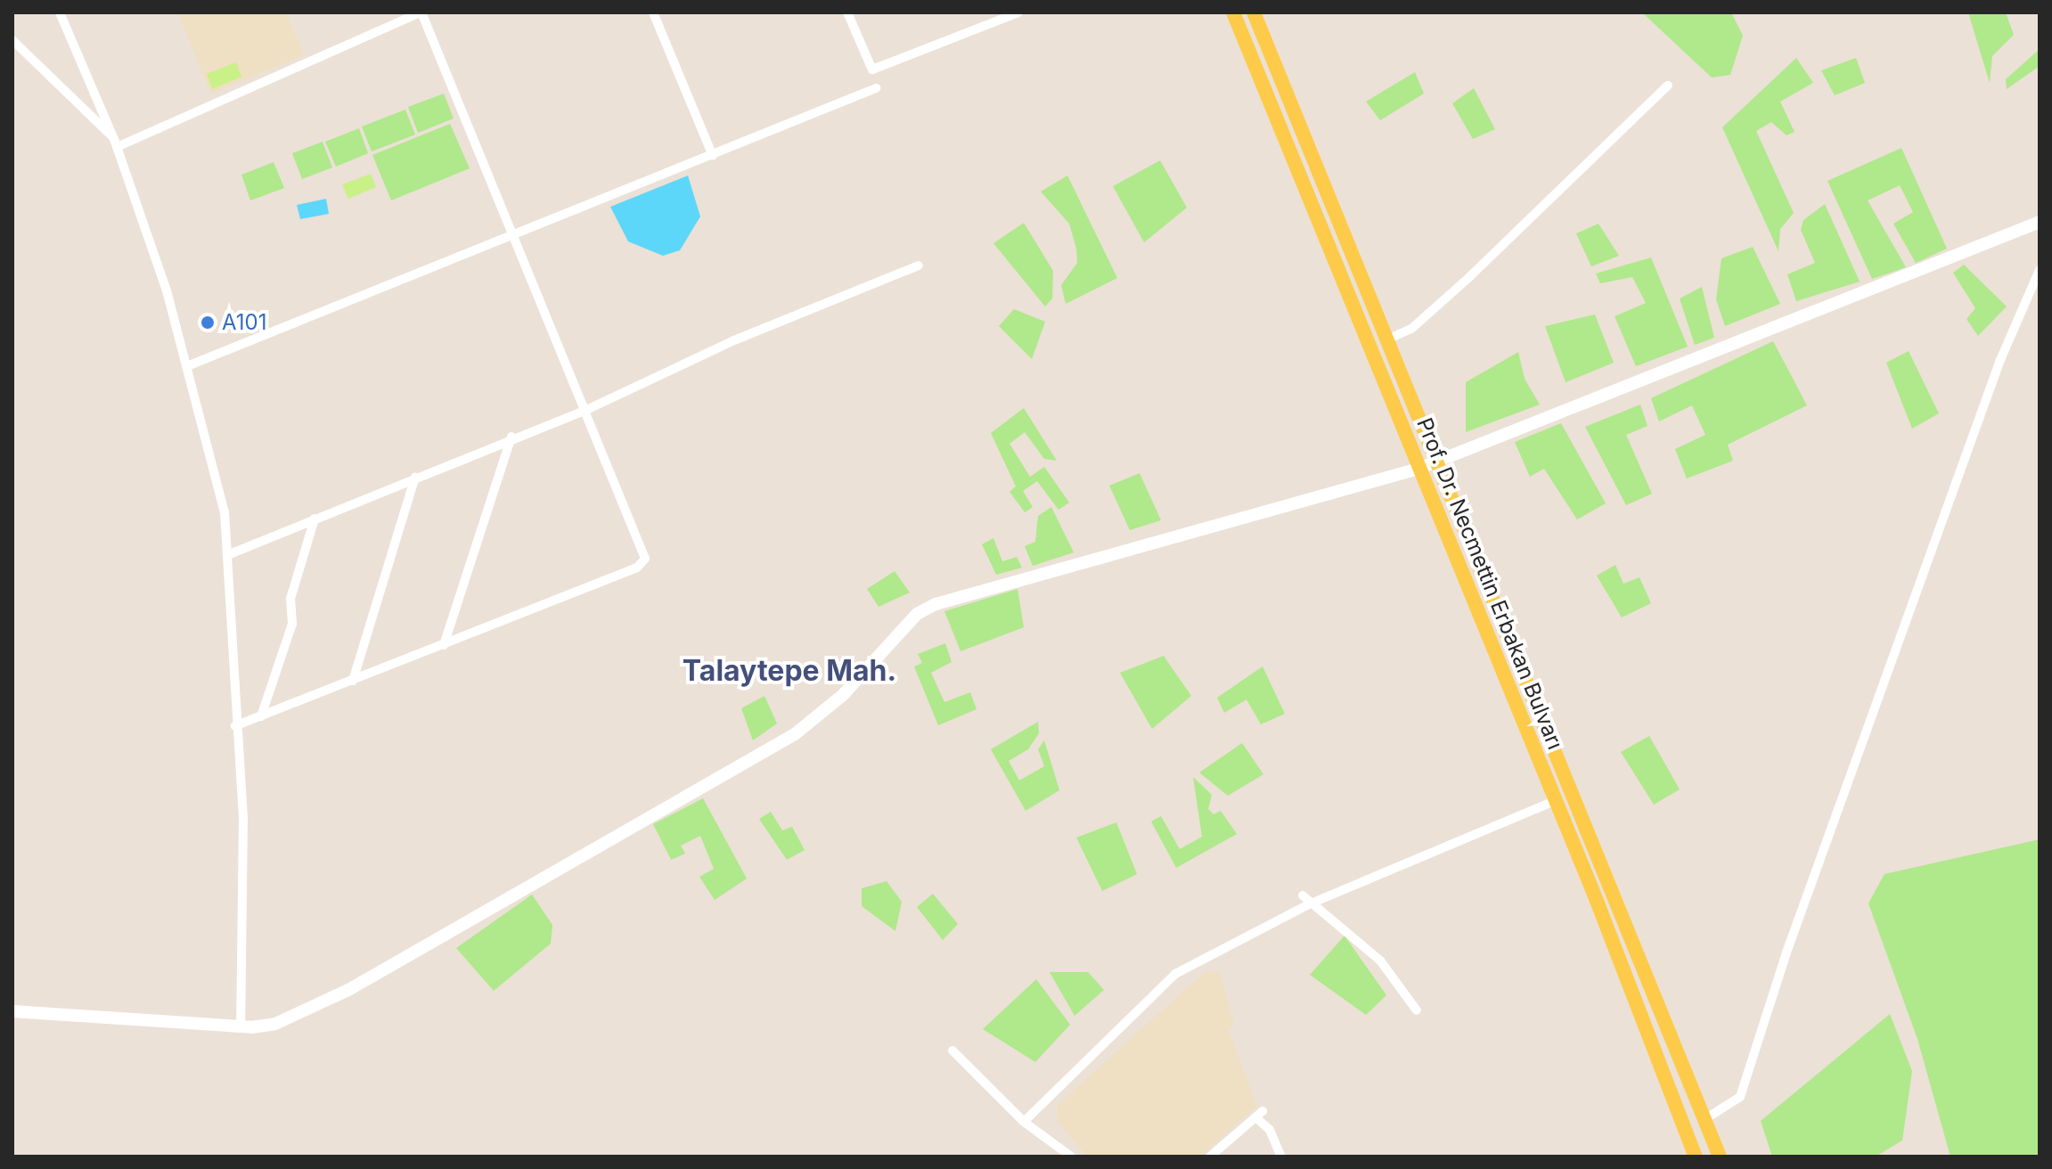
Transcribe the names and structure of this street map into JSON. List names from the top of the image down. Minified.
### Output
{"streets":{"main road":["Prof. Dr. Necmettin Erbakan Bulvarı"]},"districts":["Talaytepe Mah."],"places":["A101"]}
